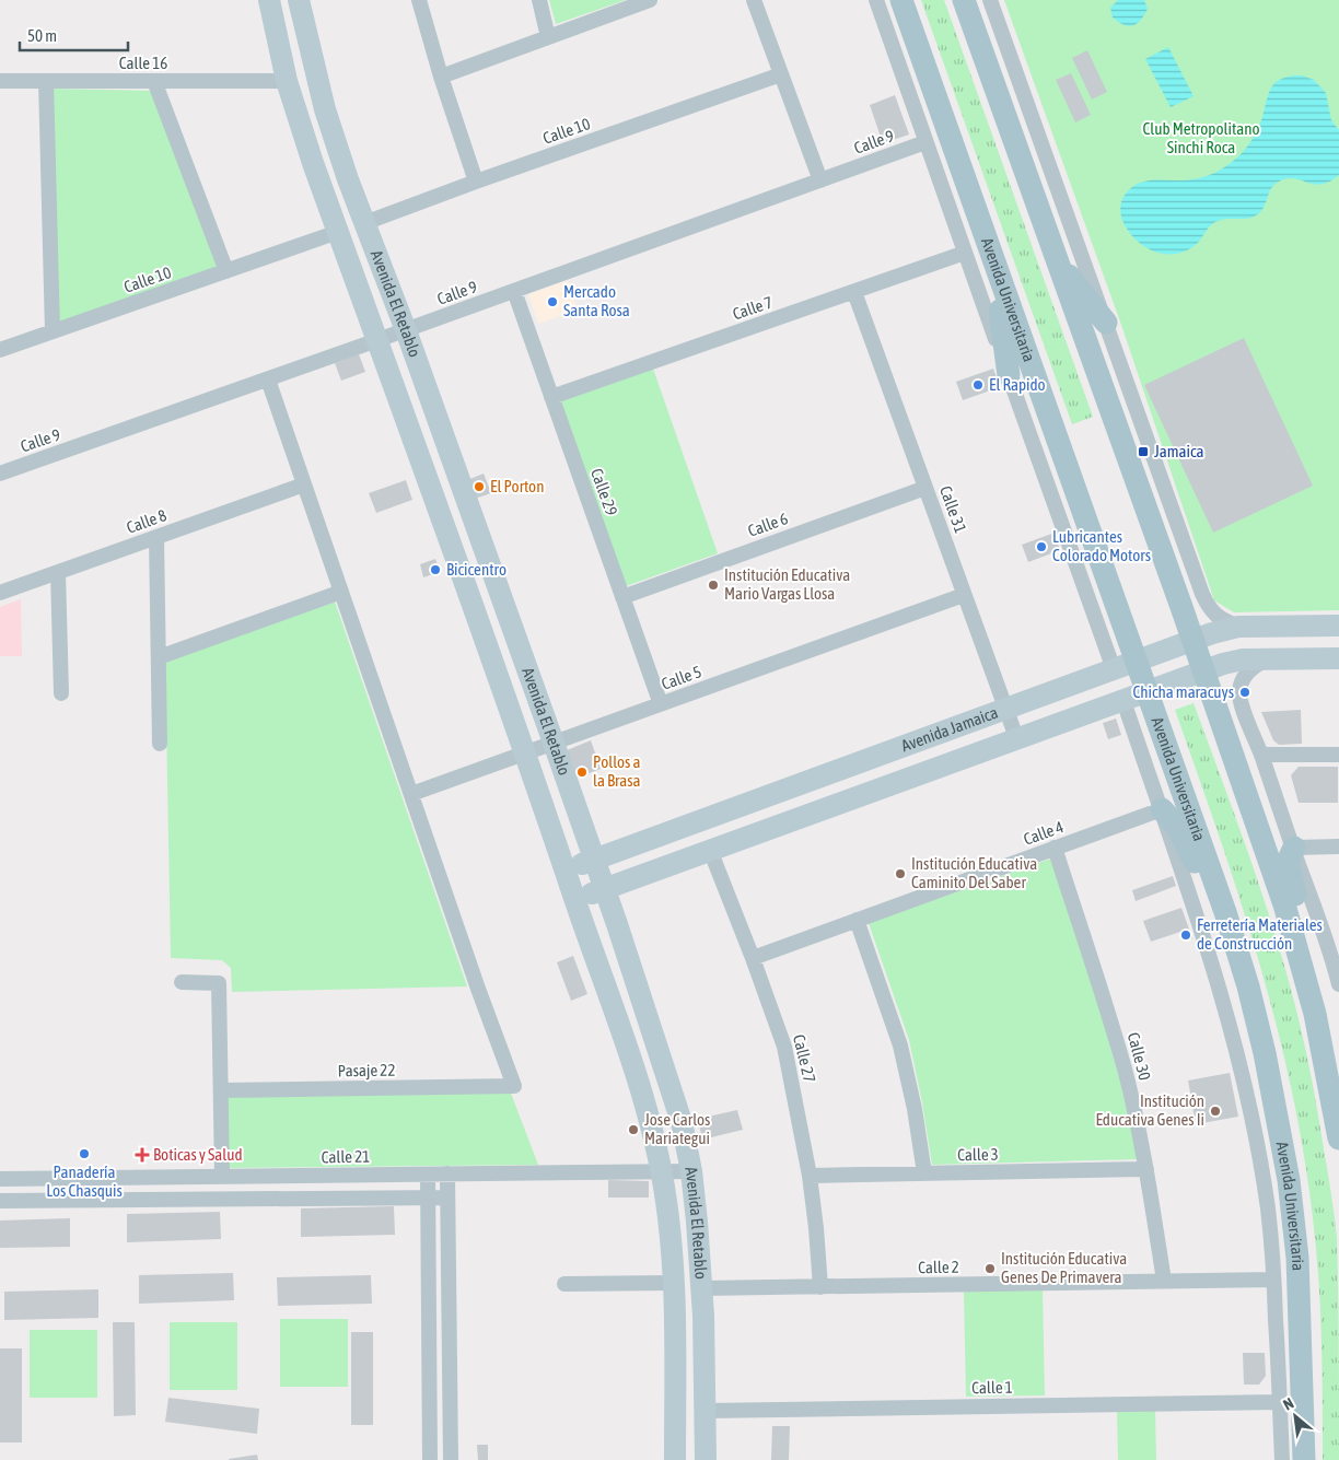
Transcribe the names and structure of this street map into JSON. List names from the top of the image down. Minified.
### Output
{"streets":{"main road":["Avenida Universitaria","Avenida El Retablo","Avenida Jamaica"],"street":["Calle 16","Calle 10","Calle 9","Calle 7","Calle 29","Calle 31","Calle 8","Calle 6","Calle 5","Calle 4","Calle 30","Calle 27","Pasaje 22","Calle 3","Calle 21","Calle 2","Calle 1"]},"crossings":[["Calle 16","Avenida El Retablo"],["Calle 10","Avenida El Retablo"],["Calle 9","Avenida Universitaria"],["Calle 9","Avenida El Retablo"],["Calle 9","Calle 29"],["Avenida Universitaria","Calle 7"],["Avenida Universitaria","Avenida Jamaica"],["Avenida Universitaria","Calle 4"],["Avenida Universitaria","Calle 2"],["Avenida Universitaria","Calle 1"],["Avenida El Retablo","Calle 5"],["Avenida El Retablo","Avenida Jamaica"],["Avenida El Retablo","Calle 21"],["Avenida El Retablo","Calle 2"],["Avenida El Retablo","Calle 1"],["Calle 7","Calle 29"],["Calle 7","Calle 31"],["Calle 29","Calle 6"],["Calle 29","Calle 5"],["Calle 31","Calle 6"],["Calle 31","Calle 5"],["Calle 31","Avenida Jamaica"],["Calle 5","Pasaje 22"],["Avenida Jamaica","Calle 27"],["Calle 4","Calle 30"],["Calle 4","Calle 27"],["Calle 30","Calle 3"],["Calle 30","Calle 2"],["Calle 27","Calle 3"],["Calle 27","Calle 2"]],"parks":["Club Metropolitano Sinchi Roca"],"places":{"other":["Mercado Santa Rosa","El Rapido","El Porton","Lubricantes Colorado Motors","Bicicentro","Institución Educativa Mario Vargas Llosa","Chicha maracuys","Pollos a la Brasa","Institución Educativa Caminito Del Saber","Ferretería Materiales de Construcción","Institución Educativa Genes Ii","Jose Carlos Mariategui","Panadería Los Chasquis","Institución Educativa Genes De Primavera"],"transit":["Jamaica"],"health":["Boticas y Salud"]},"scale_bar":"50 m","north":"top left"}
